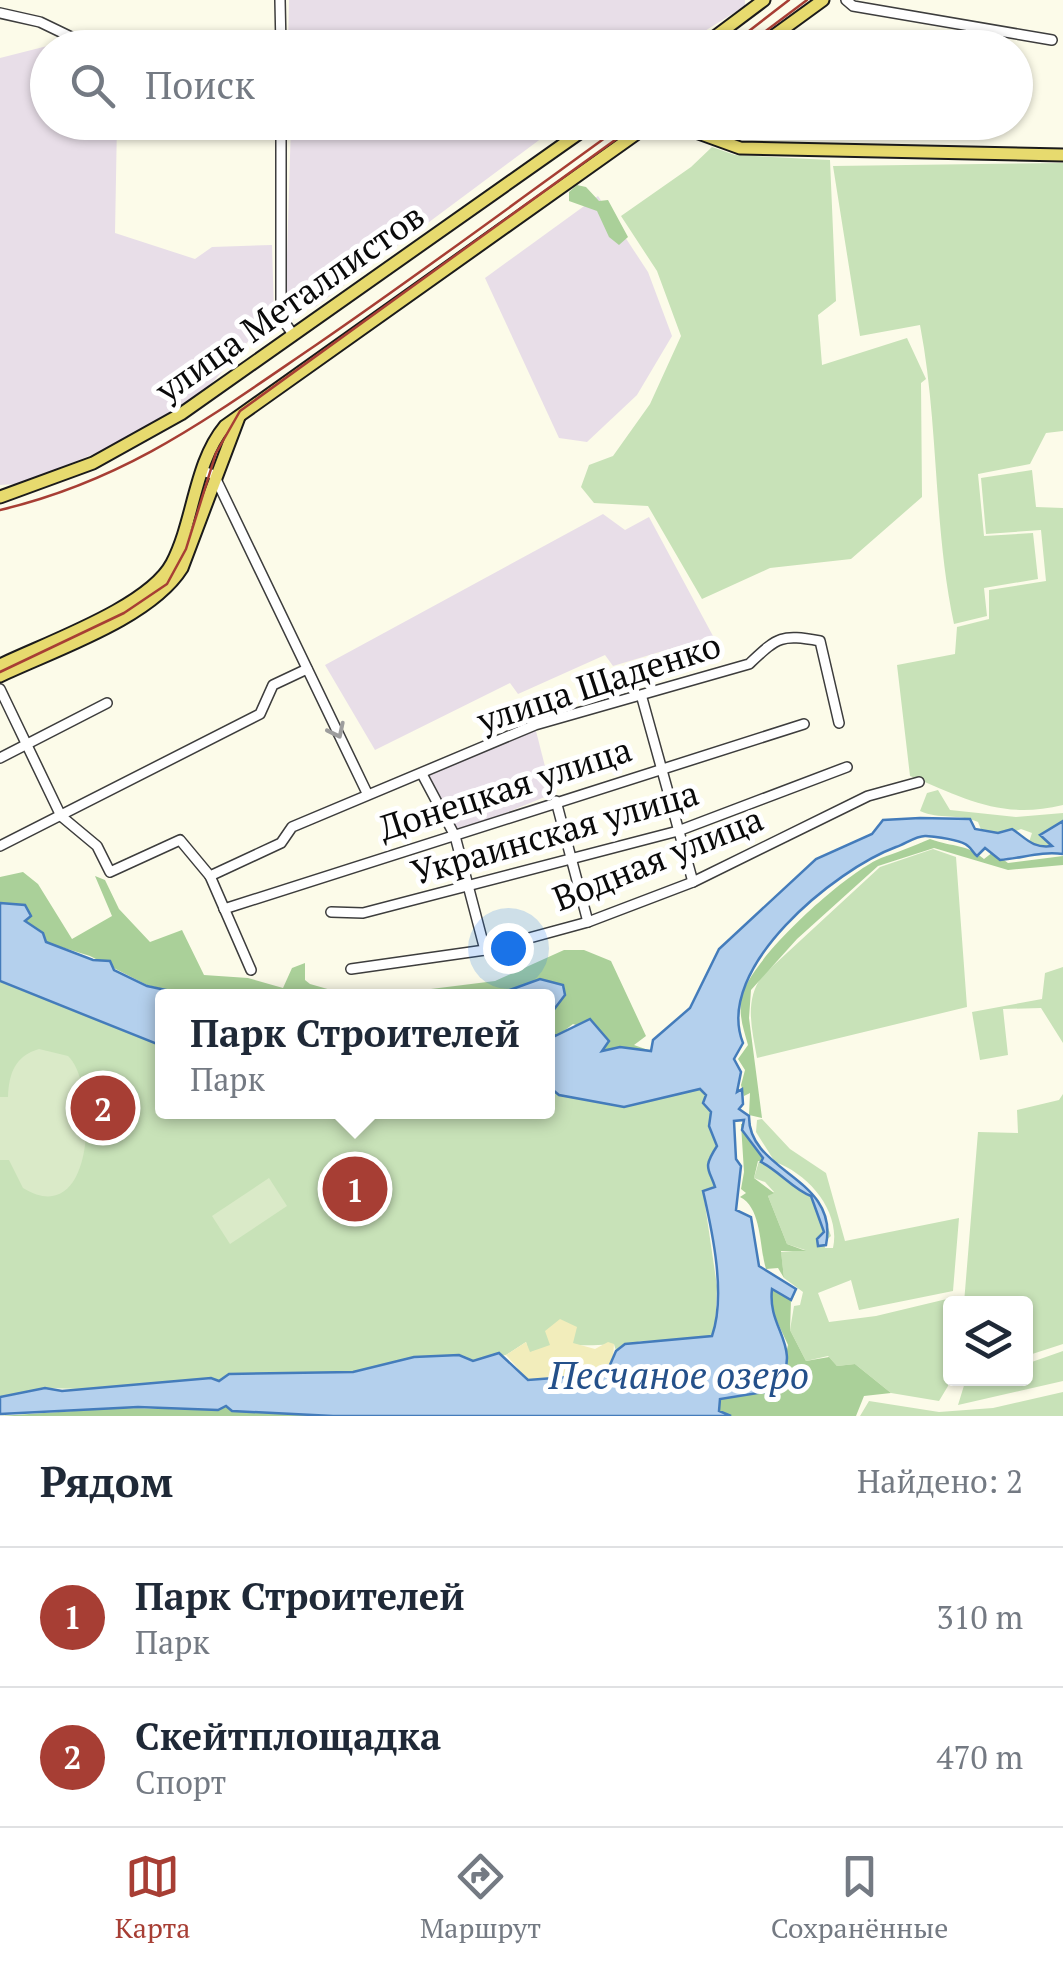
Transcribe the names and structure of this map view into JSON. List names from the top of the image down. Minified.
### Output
{"streets":{"main road":["улица Металлистов"],"street":["улица Щаденко","Донецкая улица","Украинская улица","Водная улица"]},"water":["Песчаное озеро"],"page":{"search":"Поиск","popup":["Парк Строителей","Парк"],"pins":["2","1"],"heading":["Рядом","Найдено: 2"],"list":[{"mark":"1","name":"Парк Строителей","note":"Парк","value":"310 m"},{"mark":"2","name":"Скейтплощадка","note":"Спорт","value":"470 m"}],"nav":["Карта","Маршрут","Сохранённые"]}}
